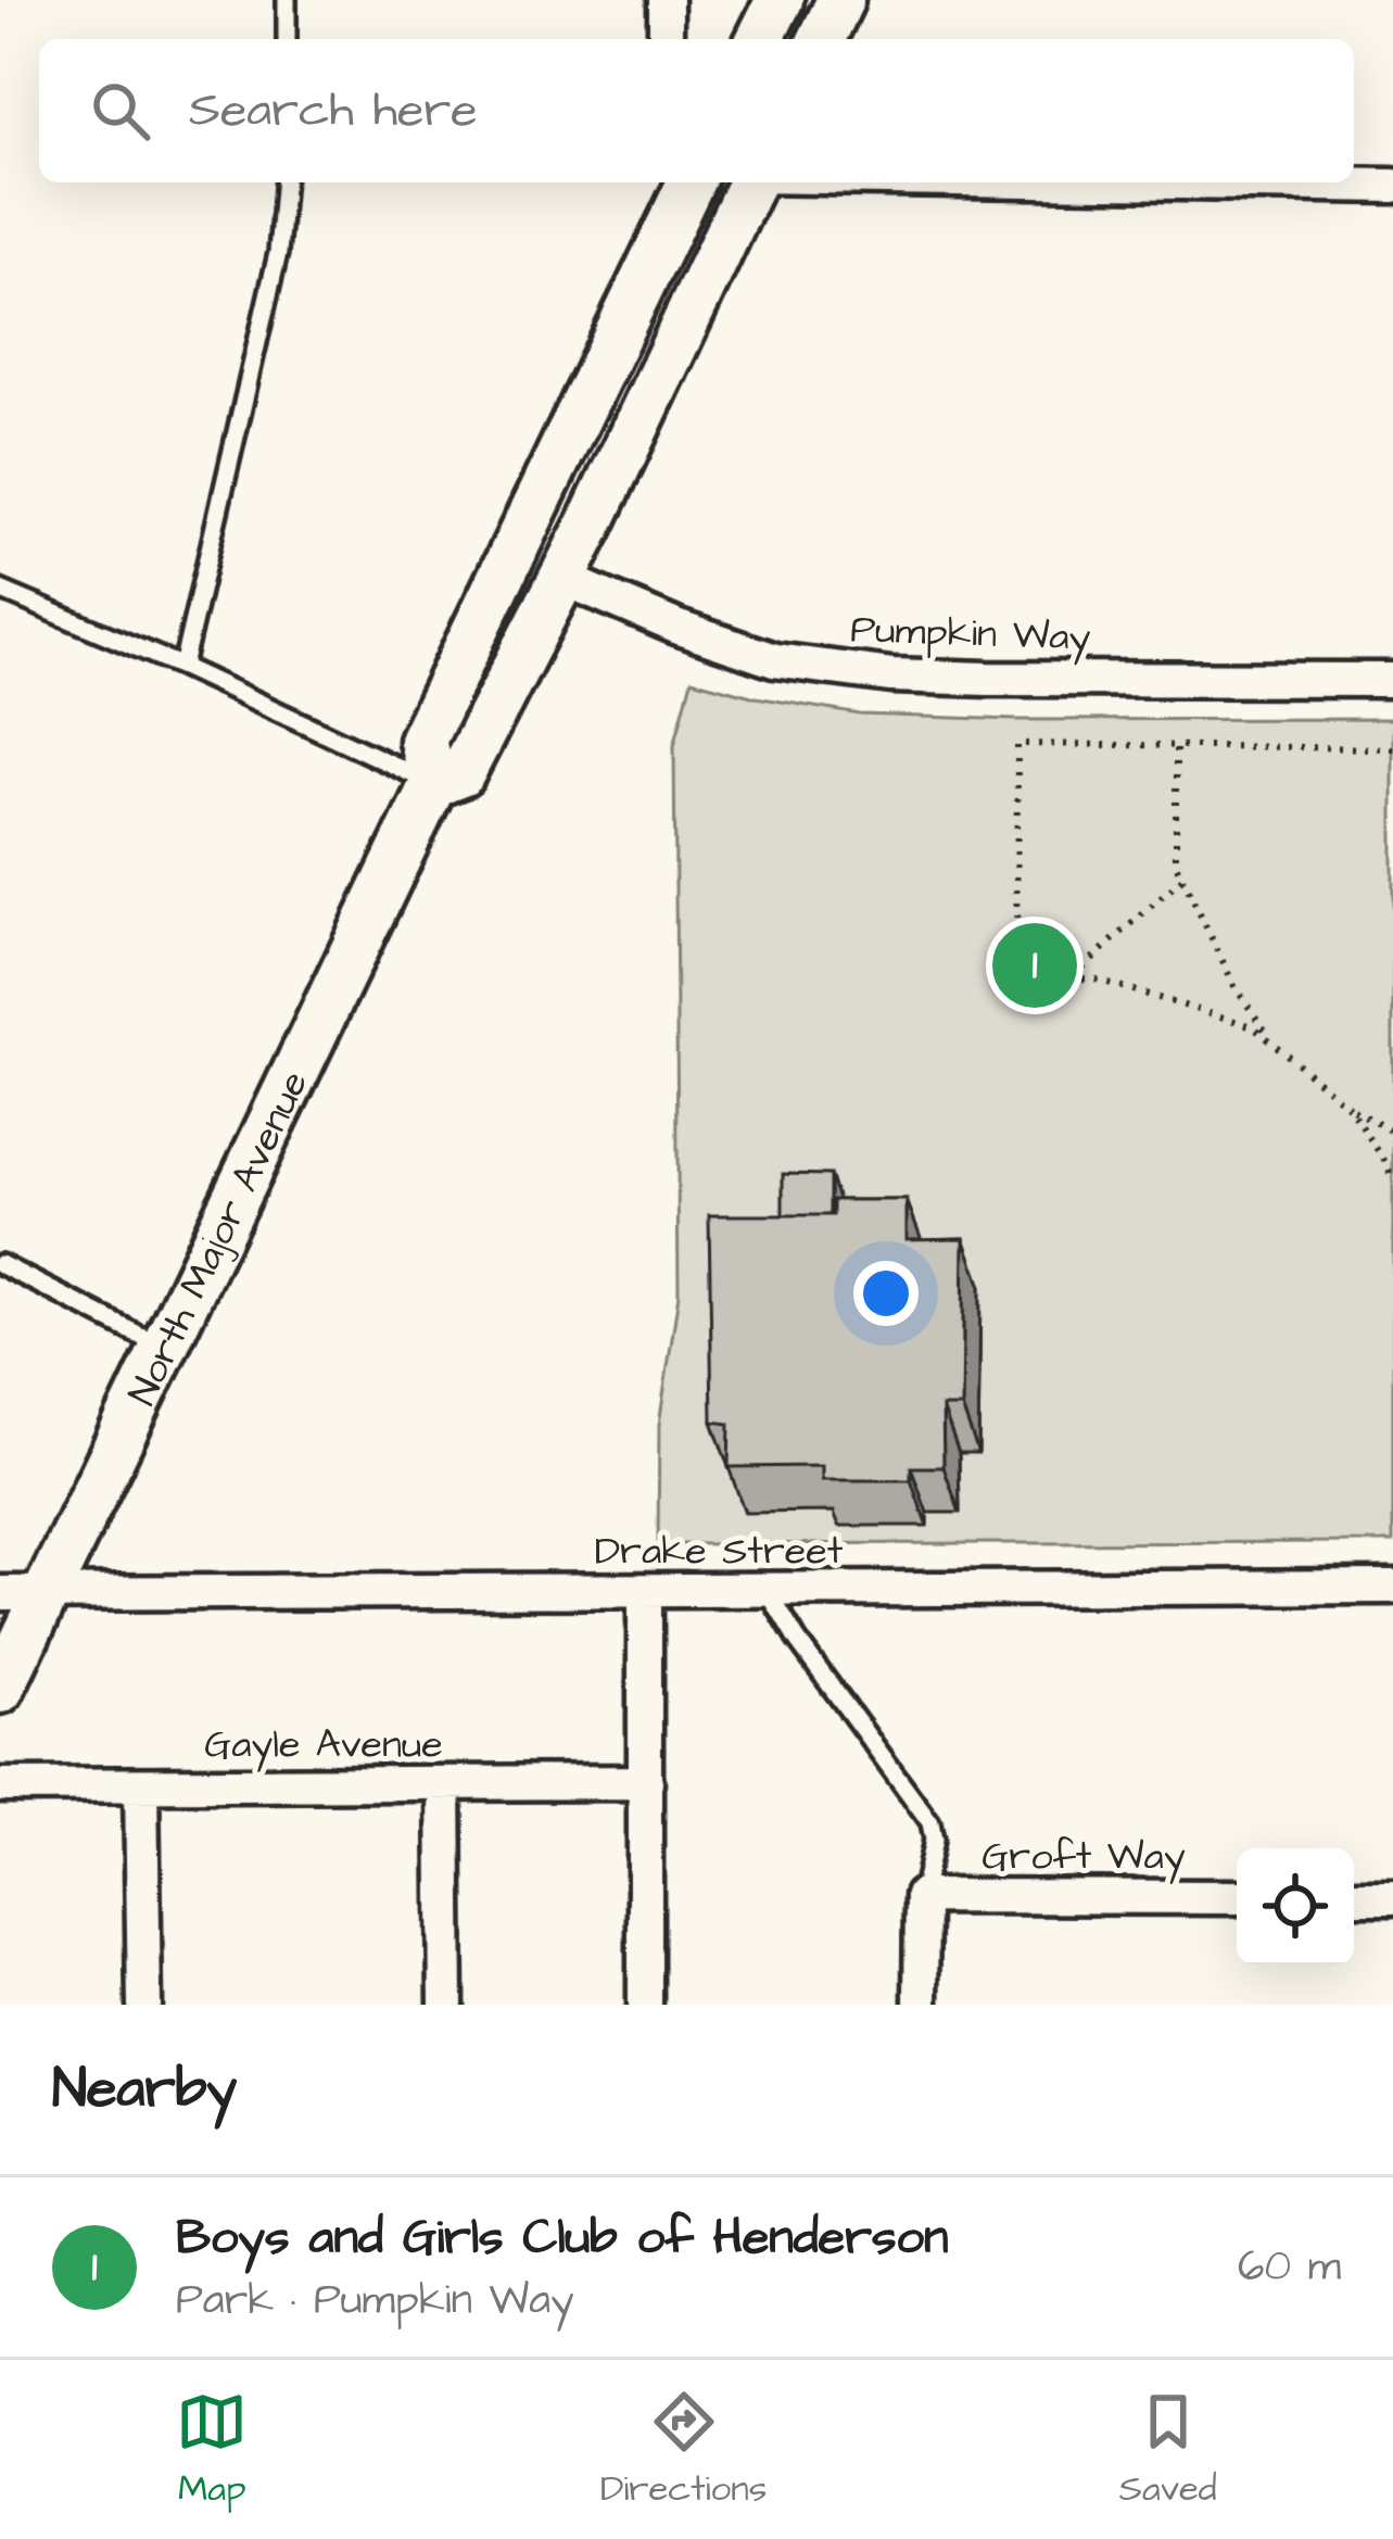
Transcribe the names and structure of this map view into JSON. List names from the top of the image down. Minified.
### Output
{"streets":{"street":["Pumpkin Way","North Major Avenue","Drake Street","Gayle Avenue","Groft Way"]},"crossings":[["Pumpkin Way","North Major Avenue"],["North Major Avenue","Drake Street"]],"page":{"search":"Search here","pins":"1","heading":"Nearby","list":[{"mark":"1","name":"Boys and Girls Club of Henderson","note":"Park · Pumpkin Way","value":"60 m"}],"nav":["Map","Directions","Saved"]}}
